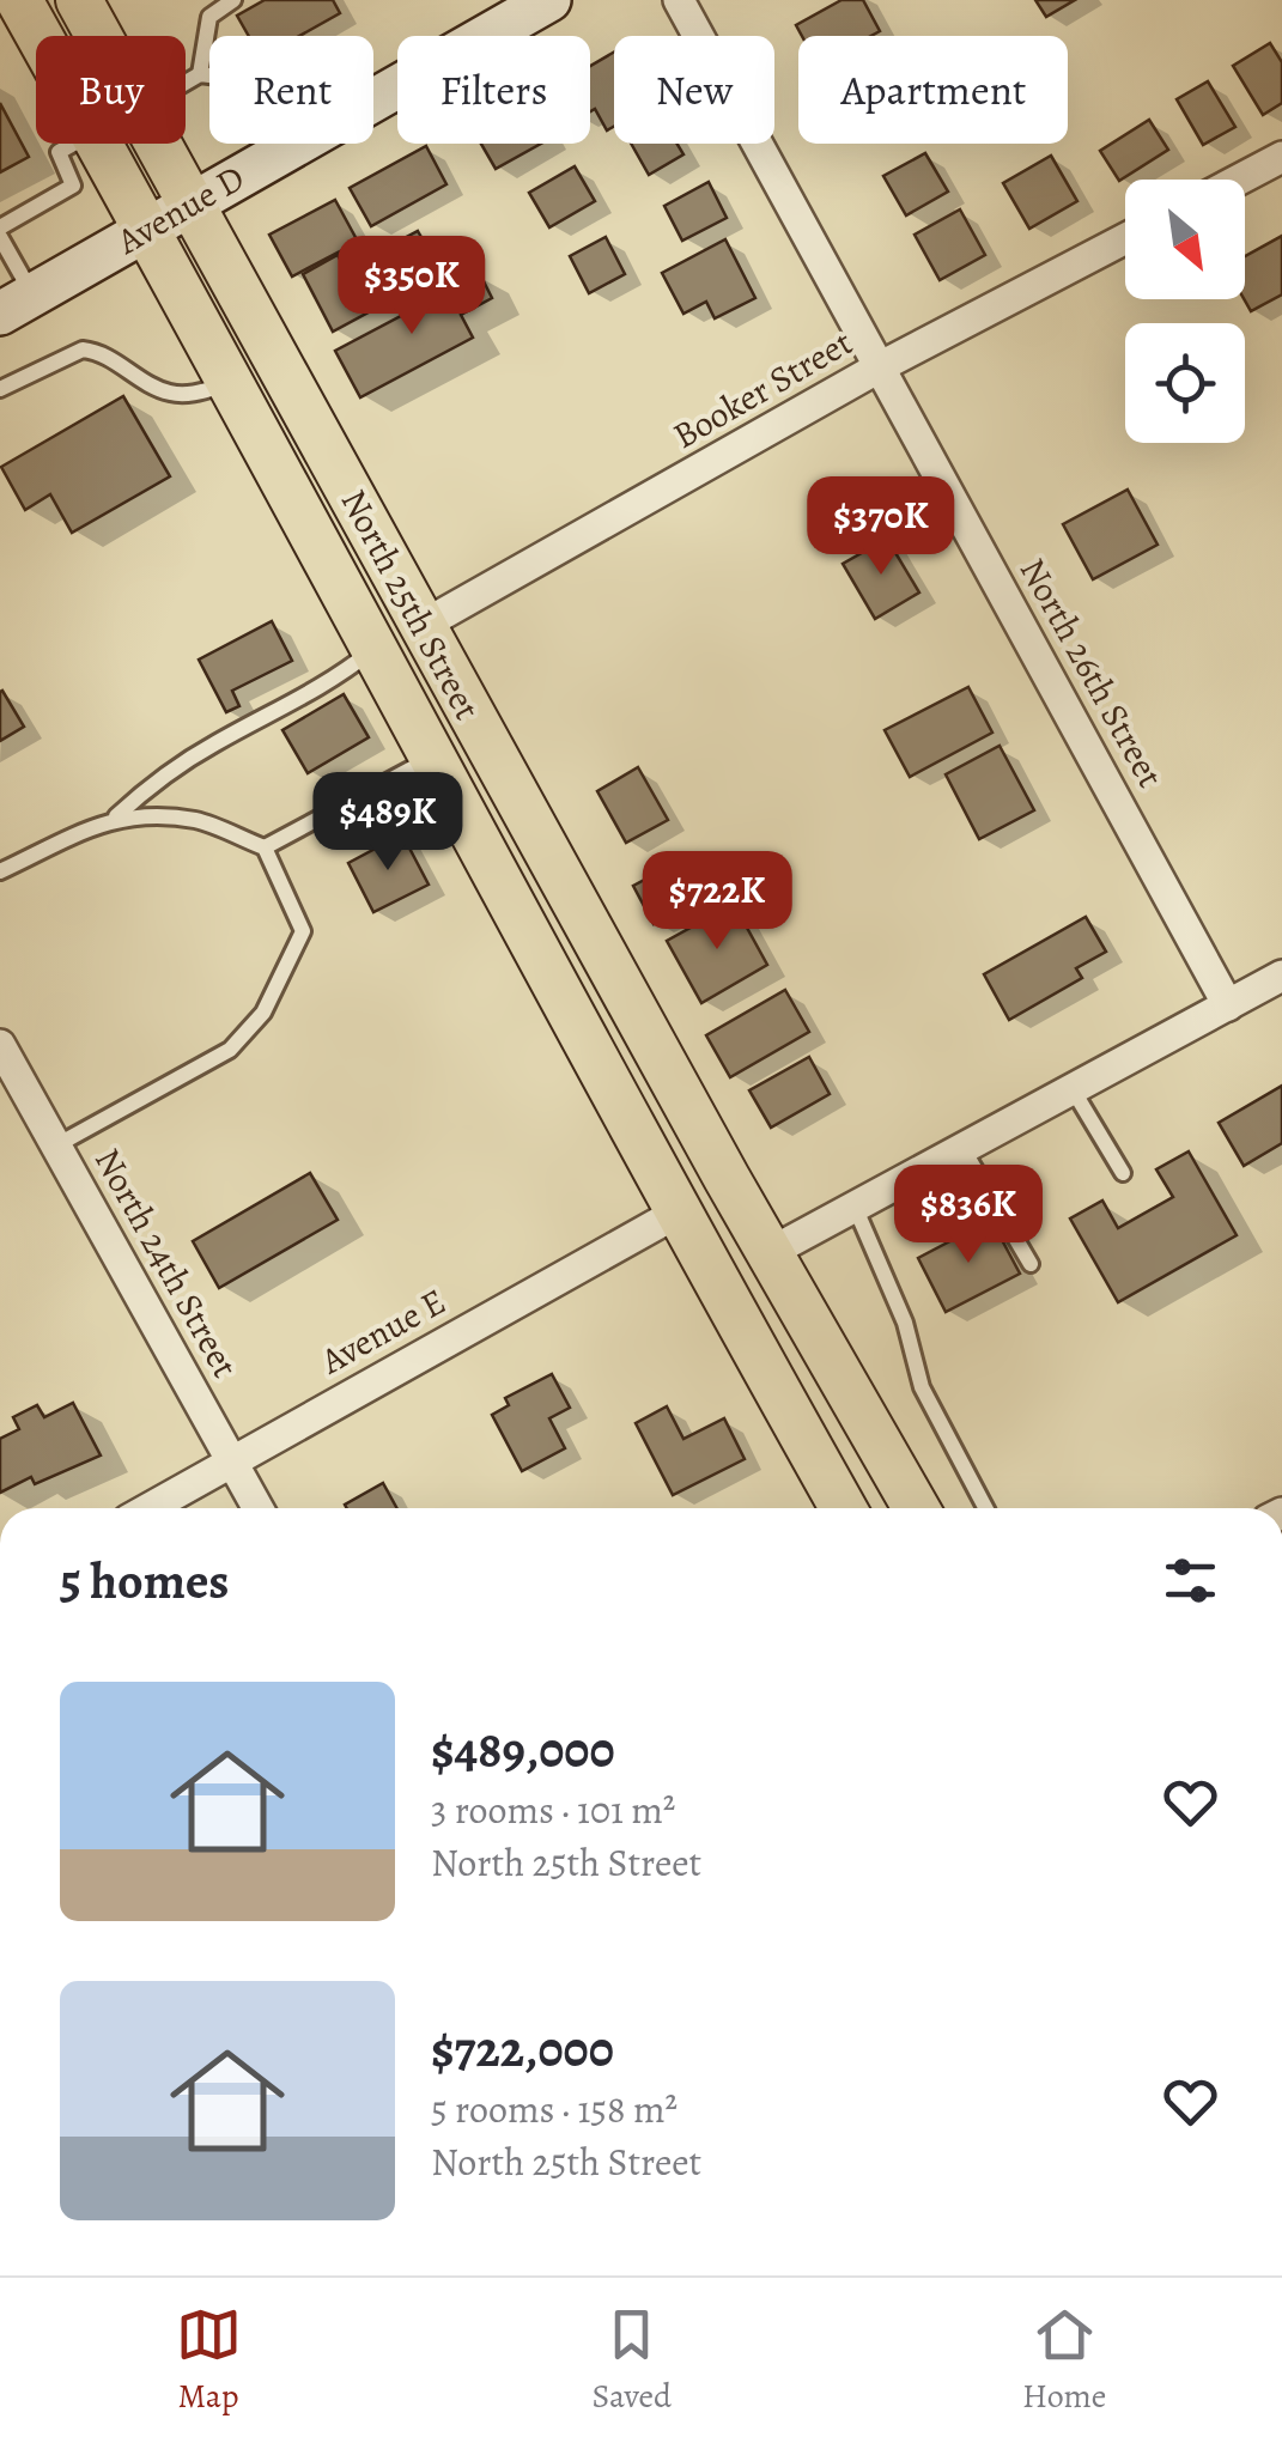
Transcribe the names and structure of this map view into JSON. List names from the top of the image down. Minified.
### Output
{"streets":{"main road":["North 25th Street"],"street":["Avenue D","Booker Street","North 26th Street","North 24th Street","Avenue E"]},"crossings":[["Avenue D","North 25th Street"],["Booker Street","North 25th Street"],["Booker Street","North 26th Street"],["North 25th Street","Avenue E"],["North 24th Street","Avenue E"]],"north":"bottom right","page":{"chip":["Buy","Rent","Filters","New","Apartment"],"price":["$350K","$370K","$489K","$722K","$836K"],"heading":"5 homes","list":[{"name":"$489,000","note":"3 rooms · 101 m² · North 25th Street"},{"name":"$722,000","note":"5 rooms · 158 m² · North 25th Street"}],"tabs":["Map","Saved","Home"]}}
